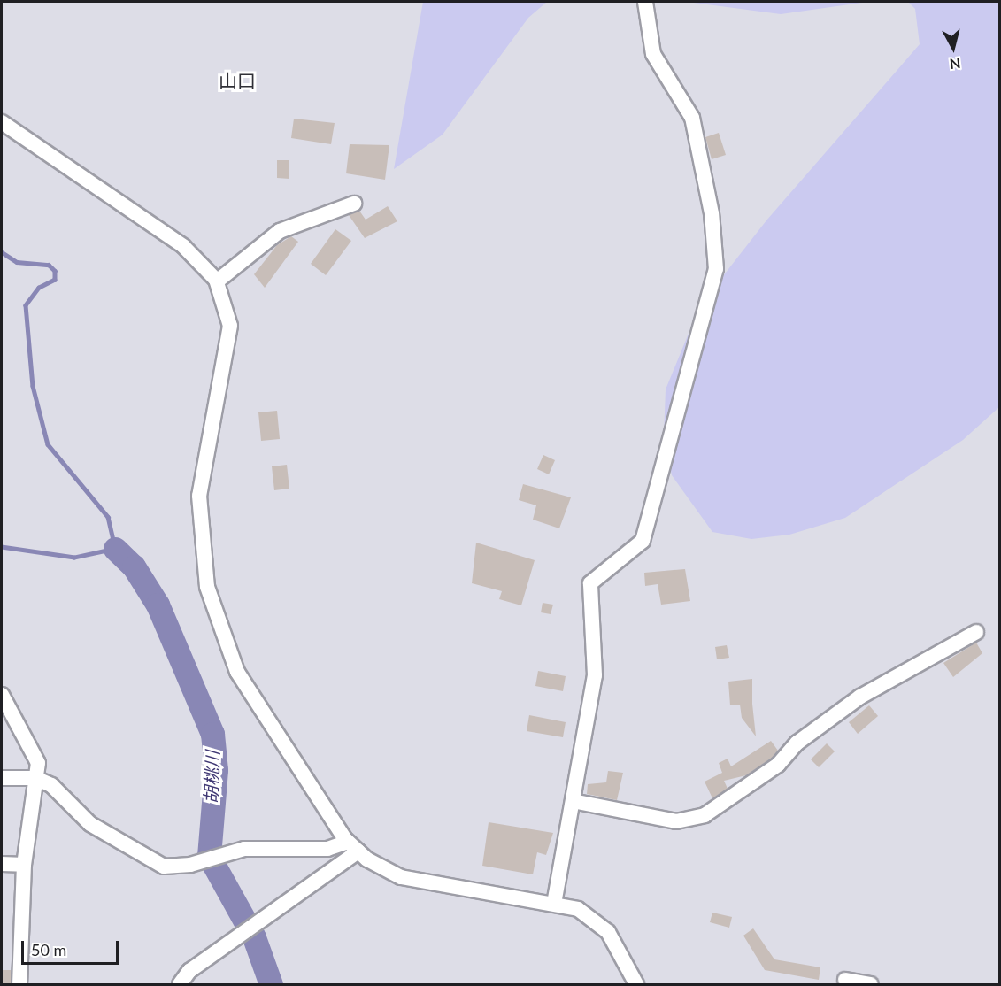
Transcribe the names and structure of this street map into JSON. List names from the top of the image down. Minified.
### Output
{"districts":["山口"],"water":["胡桃川"],"scale_bar":"50 m","north":"bottom"}
